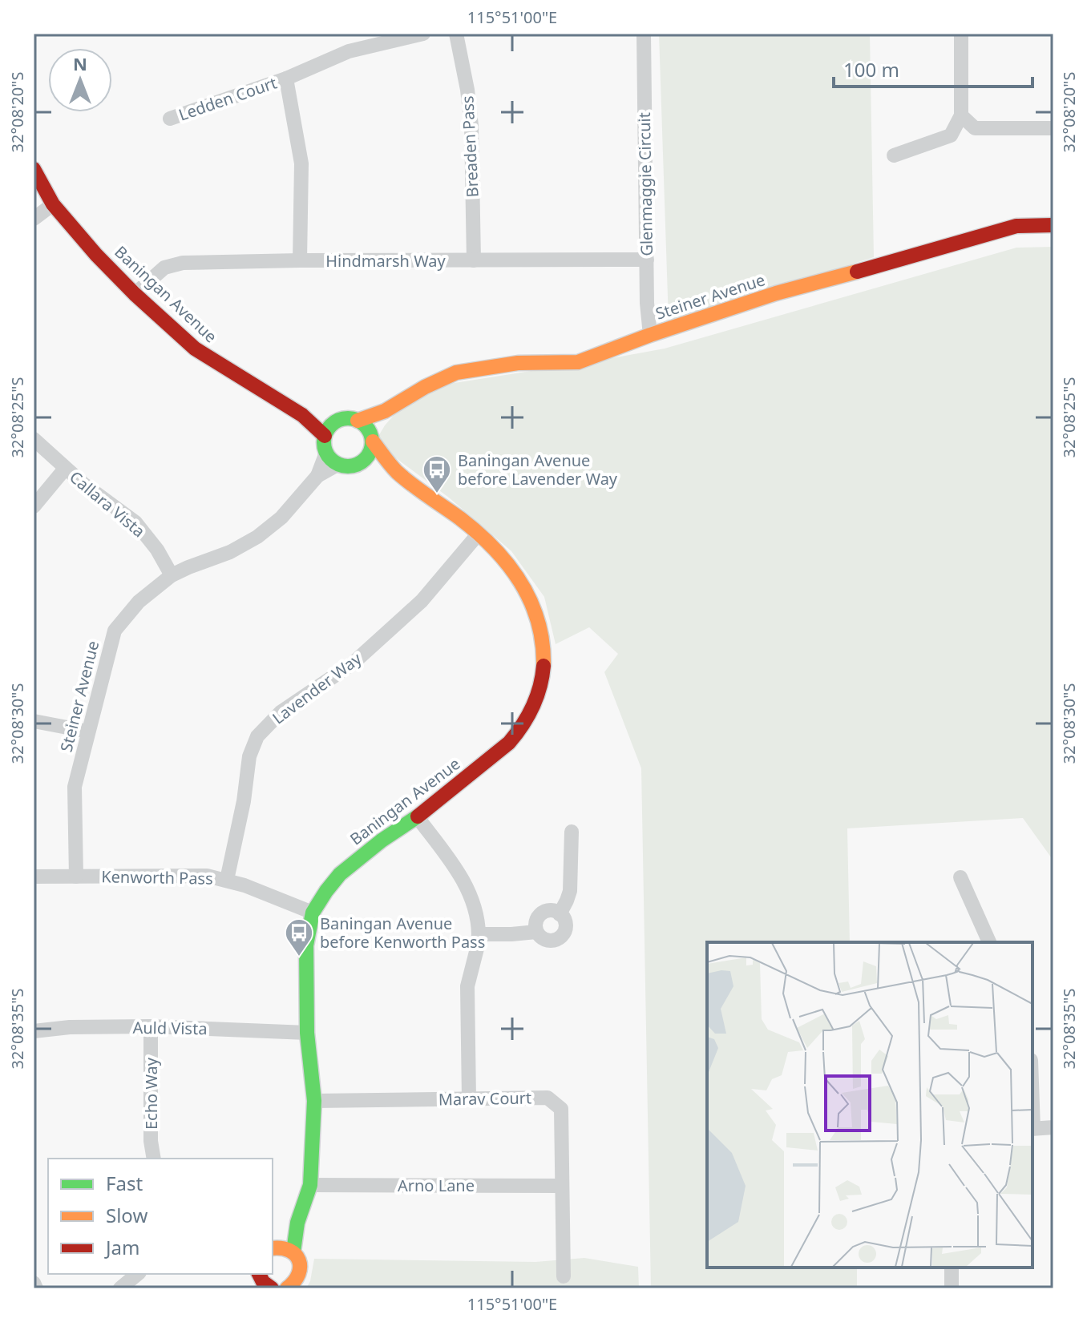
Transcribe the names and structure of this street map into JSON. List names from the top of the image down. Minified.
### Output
{"streets":{"street":["Ledden Court","Breaden Pass","Glenmaggie Circuit","Hindmarsh Way","Baningan Avenue","Steiner Avenue","Callara Vista","Lavender Way","Kenworth Pass","Auld Vista","Echo Way","Marav Court","Arno Lane"]},"crossings":[["Breaden Pass","Hindmarsh Way"],["Glenmaggie Circuit","Hindmarsh Way"],["Glenmaggie Circuit","Steiner Avenue"],["Hindmarsh Way","Baningan Avenue"],["Baningan Avenue","Steiner Avenue"],["Baningan Avenue","Lavender Way"],["Baningan Avenue","Kenworth Pass"],["Baningan Avenue","Auld Vista"],["Baningan Avenue","Marav Court"],["Baningan Avenue","Arno Lane"],["Steiner Avenue","Callara Vista"],["Steiner Avenue","Kenworth Pass"],["Lavender Way","Kenworth Pass"],["Auld Vista","Echo Way"],["Marav Court","Arno Lane"]],"places":{"bus stop":["Baningan Avenue before Lavender Way","Baningan Avenue before Kenworth Pass"]},"legend":["Fast","Slow","Jam"],"scale_bar":"100 m","north":"top","coordinates":["115°51'00\"E","32°08'20\"S","32°08'25\"S","32°08'30\"S","32°08'35\"S"]}
